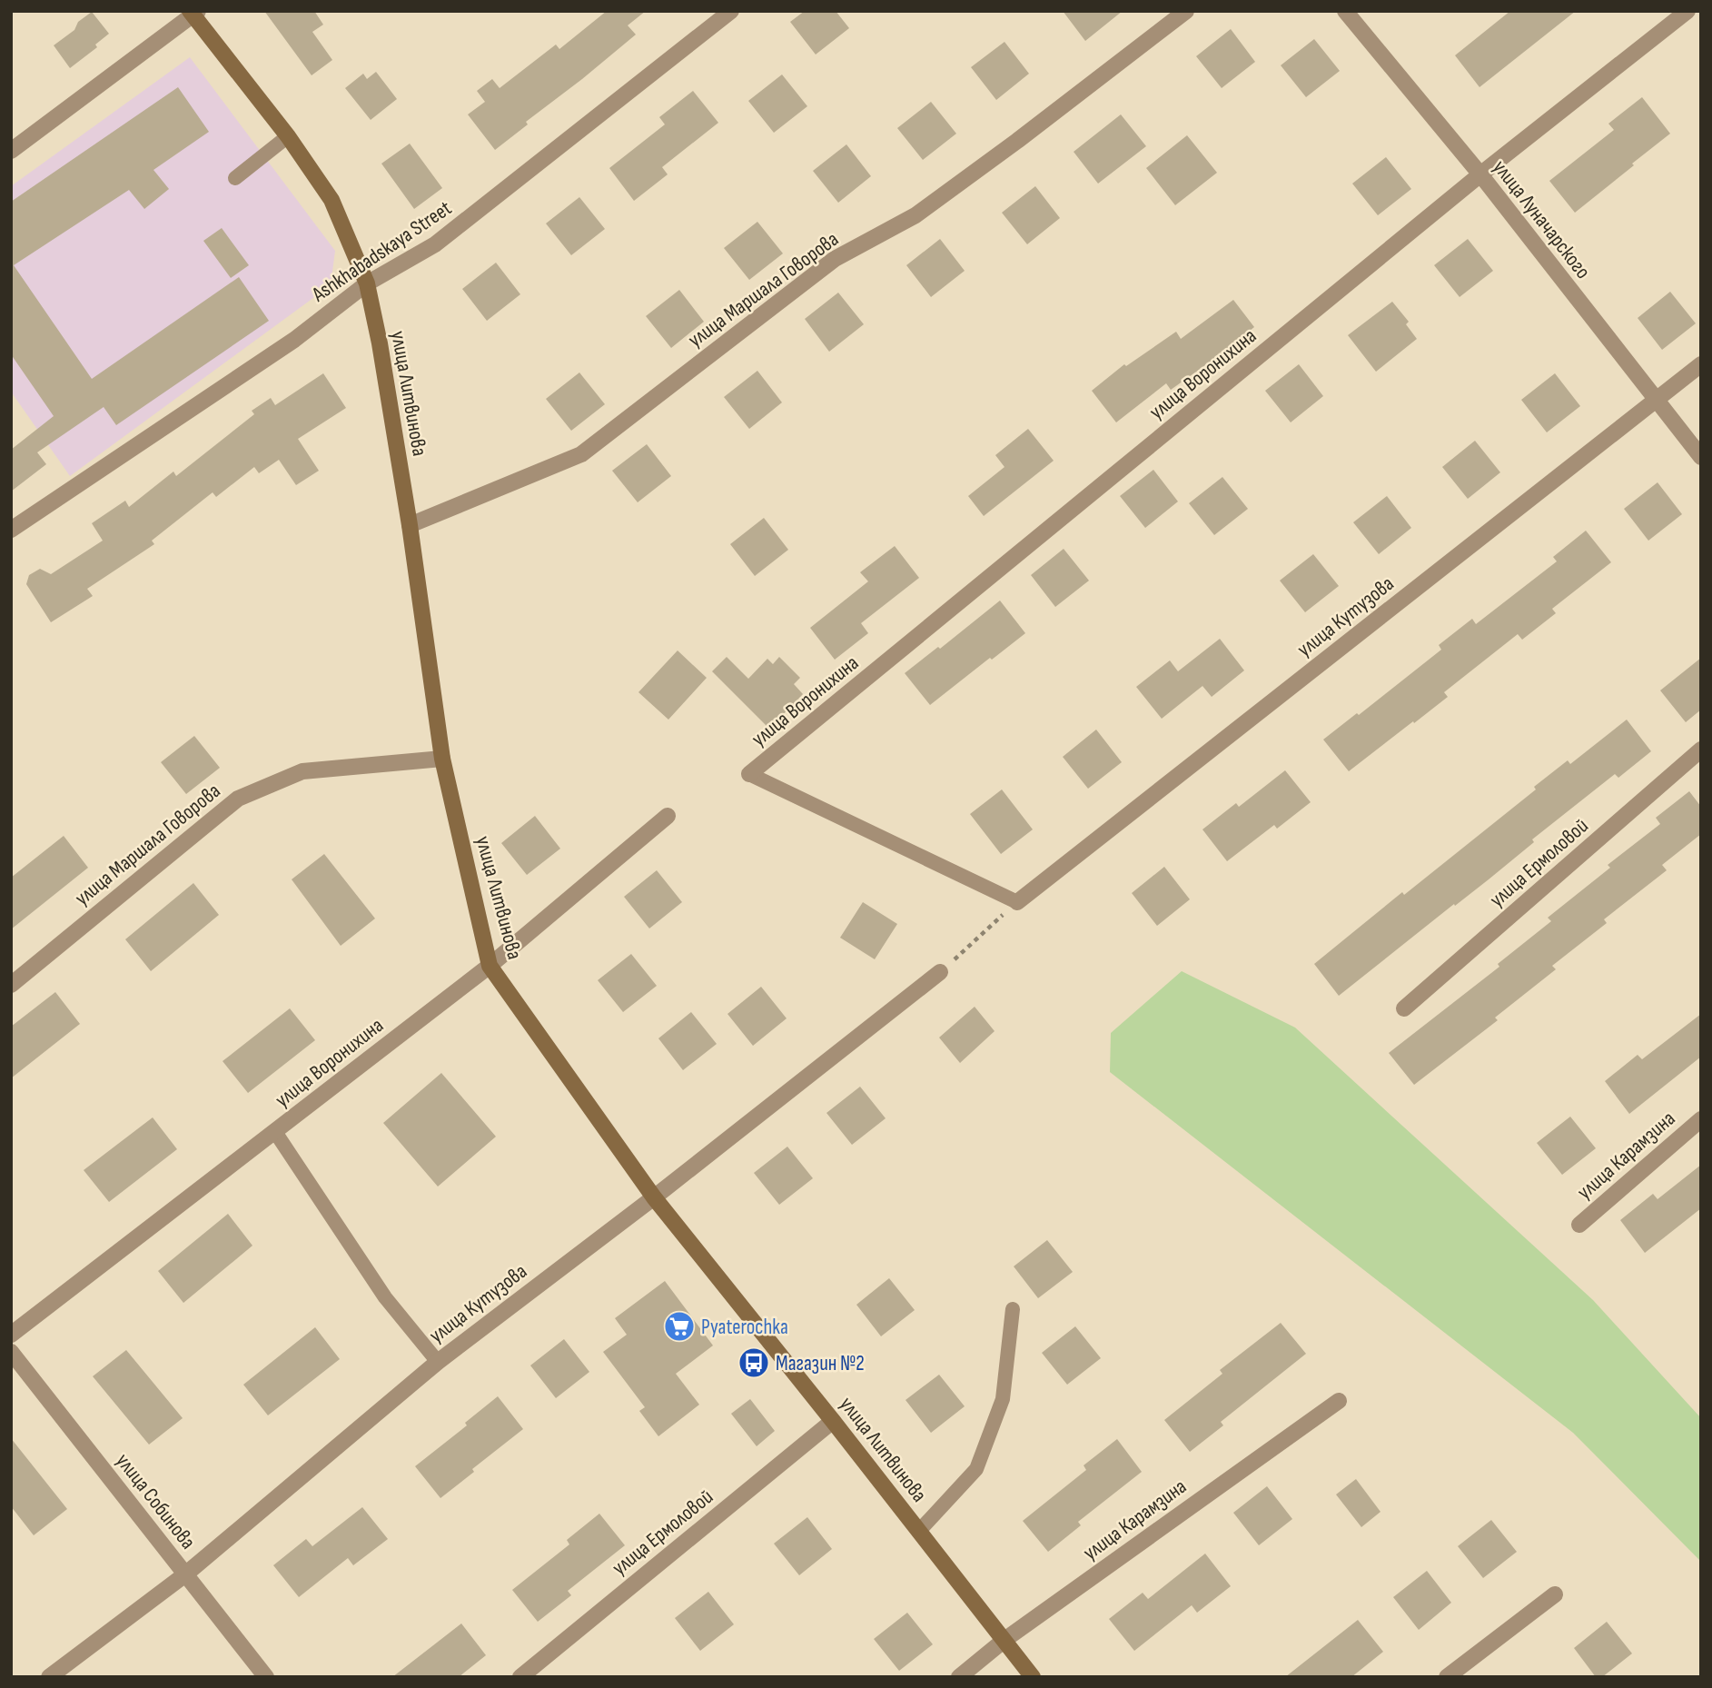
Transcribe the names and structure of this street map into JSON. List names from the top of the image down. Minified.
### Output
{"streets":{"street":["улица Луначарского","Ashkhabadskaya Street","улица Маршала Говорова","улица Воронихина","улица Литвинова","улица Кутузова","улица Ермоловой","улица Карамзина","улица Собинова"]},"crossings":[["улица Луначарского","улица Воронихина"],["улица Луначарского","улица Кутузова"],["Ashkhabadskaya Street","улица Литвинова"],["улица Маршала Говорова","улица Литвинова"],["улица Воронихина","улица Литвинова"],["улица Литвинова","улица Кутузова"],["улица Литвинова","улица Ермоловой"],["улица Литвинова","улица Карамзина"],["улица Кутузова","улица Собинова"]],"places":{"supermarket":["Pyaterochka"],"bus stop":["Магазин №2"]}}
